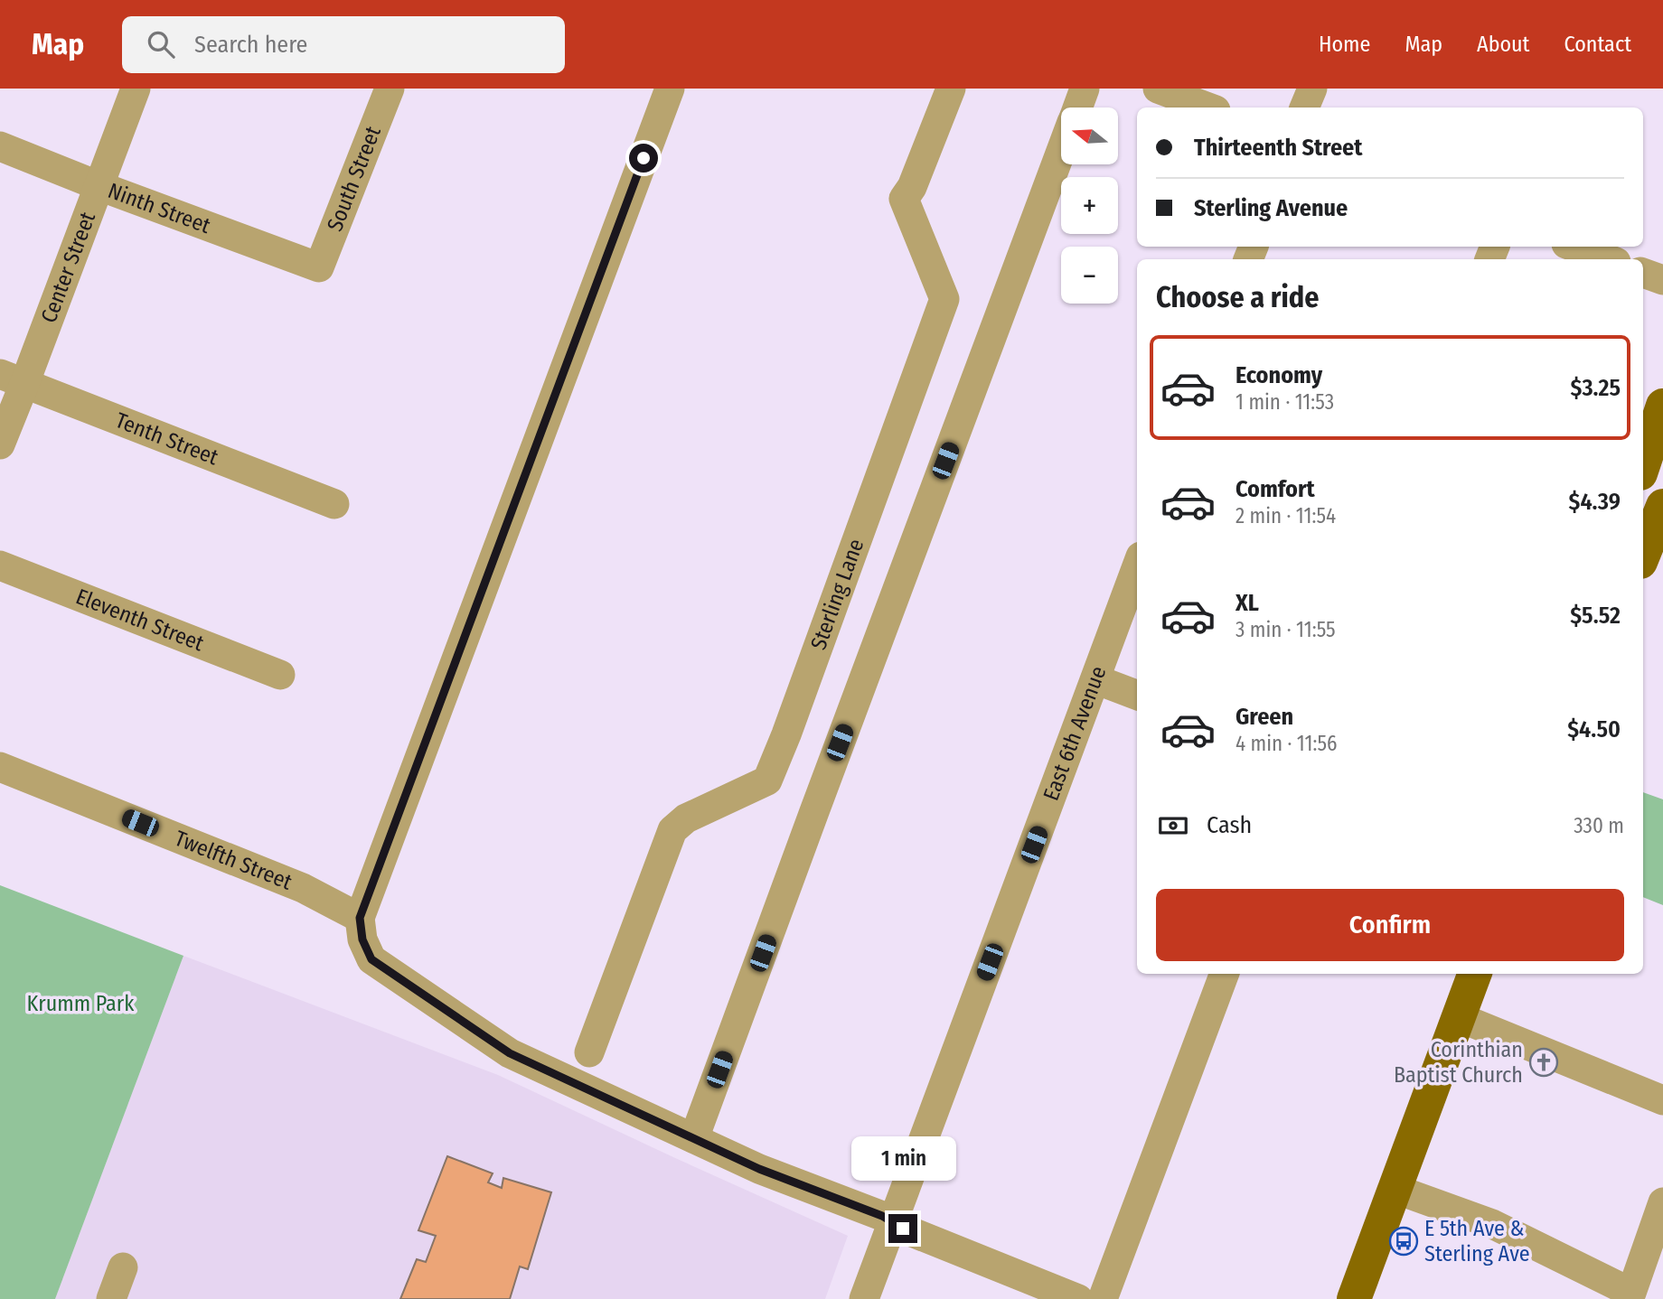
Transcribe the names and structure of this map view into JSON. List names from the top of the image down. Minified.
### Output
{"streets":{"street":["South Street","Ninth Street","Center Street","Tenth Street","Sterling Lane","Eleventh Street","East 6th Avenue","Twelfth Street"]},"crossings":[["South Street","Ninth Street"],["Ninth Street","Center Street"],["Center Street","Tenth Street"]],"parks":["Krumm Park"],"places":{"church":["Corinthian Baptist Church"],"bus stop":["E 5th Ave & Sterling Ave"]},"north":"left","page":{"header":"Map","search":"Search here","nav":["Home","Map","About","Contact"],"map_buttons":["+","−"],"banner":["Thirteenth Street","Sterling Avenue"],"heading":"Choose a ride","list":[{"name":"Economy","note":"1 min · 11:53","value":"$3.25"},{"name":"Comfort","note":"2 min · 11:54","value":"$4.39"},{"name":"XL","note":"3 min · 11:55","value":"$5.52"},{"name":"Green","note":"4 min · 11:56","value":"$4.50"}],"pay":["Cash","330 m"],"buttons":"Confirm","bubble":"1 min"}}
